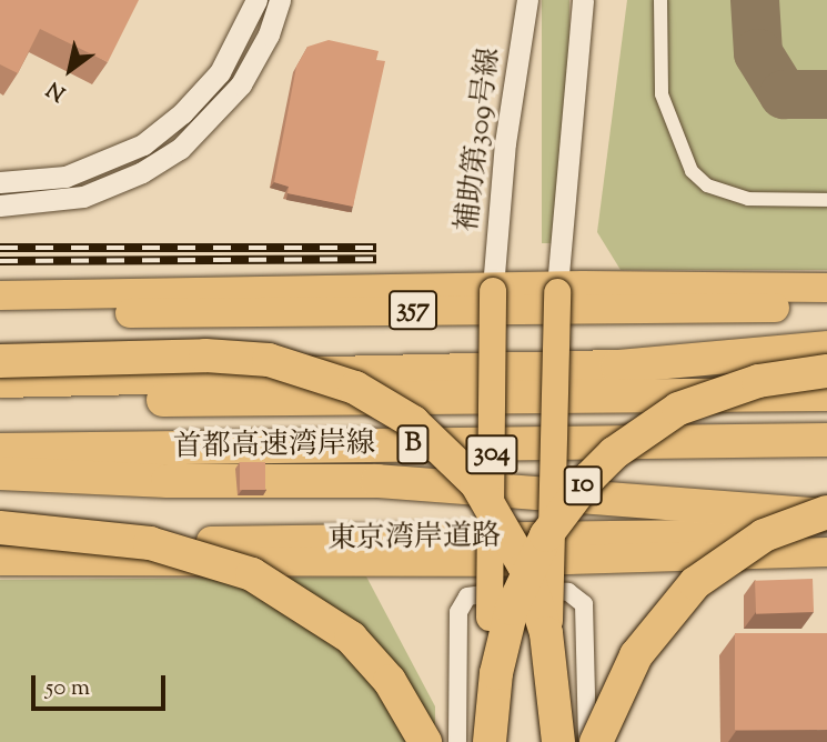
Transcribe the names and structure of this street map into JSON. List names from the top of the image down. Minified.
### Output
{"streets":{"highway":["357","B","首都高速湾岸線","10","東京湾岸道路"],"main road":["304"],"street":["補助第309号線"]},"crossings":[["補助第309号線","357"],["補助第309号線","304"],["357","304"]],"scale_bar":"50 m","north":"bottom left"}
